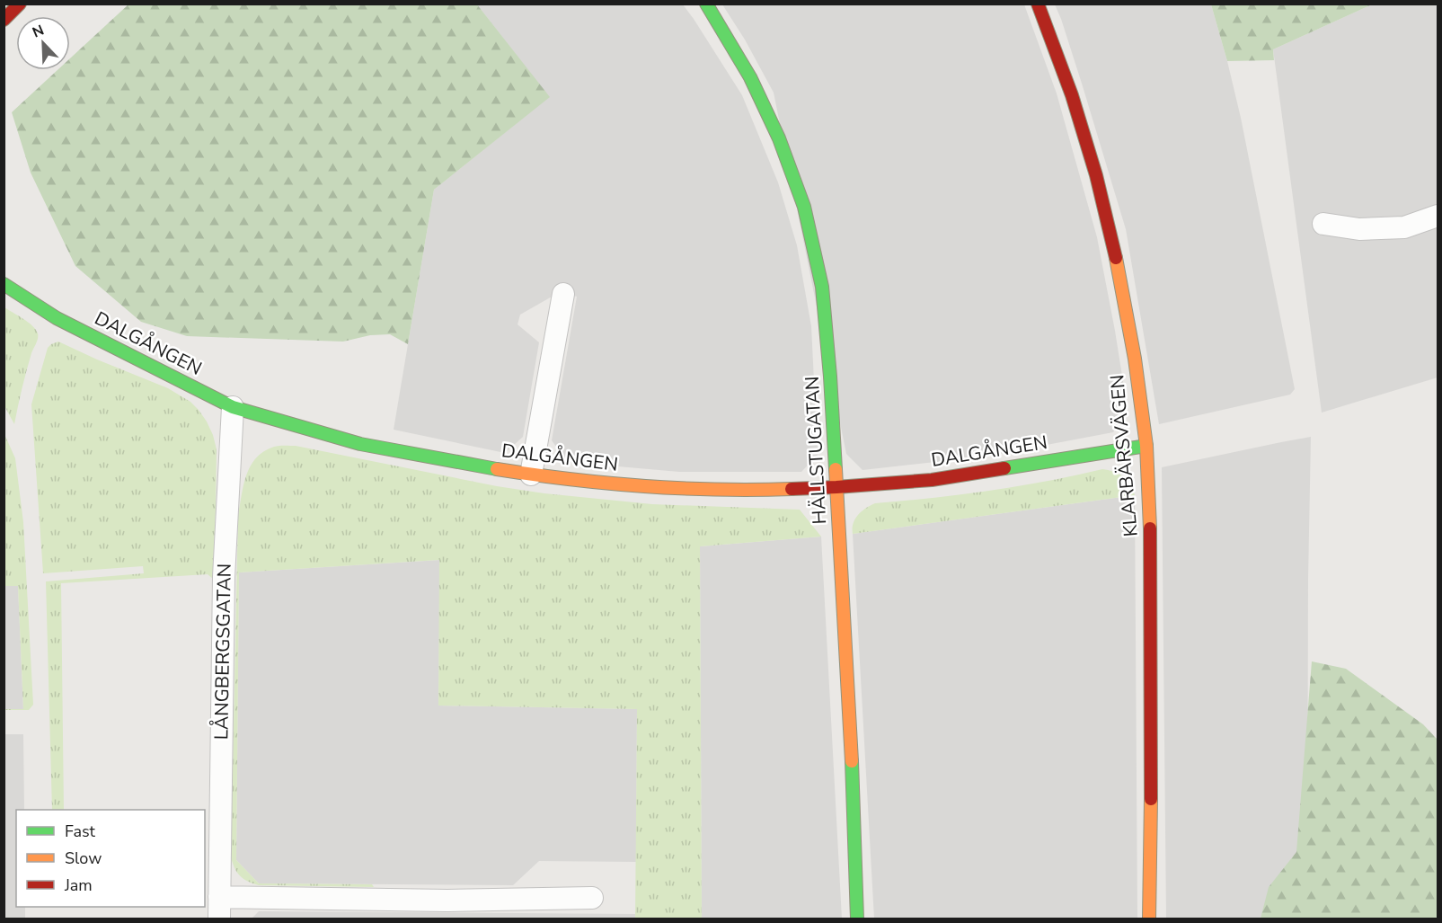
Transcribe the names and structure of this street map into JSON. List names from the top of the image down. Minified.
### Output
{"streets":{"street":["DALGÅNGEN","HÄLLSTUGATAN","KLARBÄRSVÄGEN","LÅNGBERGSGATAN"]},"crossings":[["DALGÅNGEN","HÄLLSTUGATAN"],["DALGÅNGEN","KLARBÄRSVÄGEN"],["DALGÅNGEN","LÅNGBERGSGATAN"]],"legend":["Fast","Slow","Jam"],"north":"top left"}
